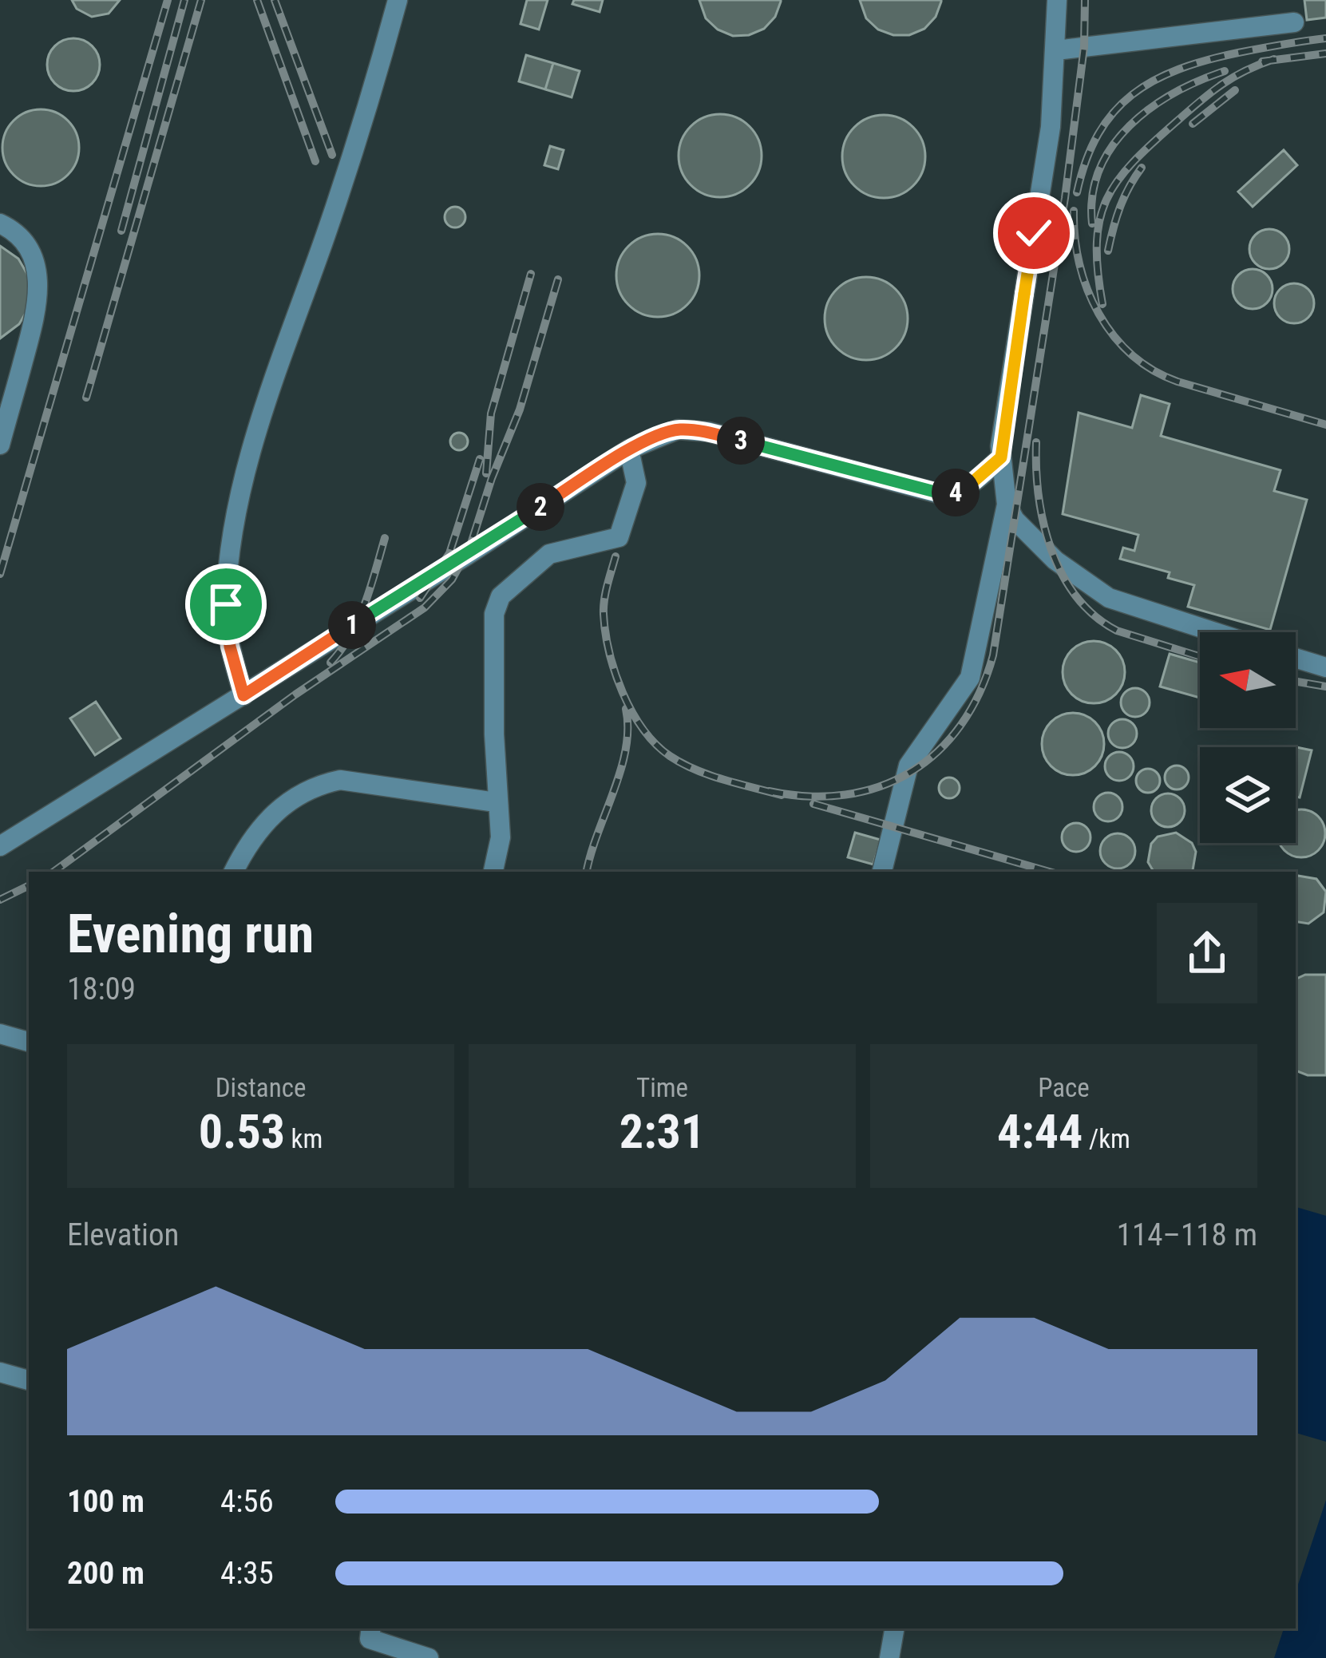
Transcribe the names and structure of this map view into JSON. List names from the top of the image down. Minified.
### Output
{"north":"left","page":{"pins":["3","4","2","1"],"heading":["Evening run","18:09"],"stats":[["Distance","0.53 km"],["Time","2:31"],["Pace","4:44 /km"]],"chart":["Elevation","114–118 m"],"list":[{"name":"100 m","note":"4:56"},{"name":"200 m","note":"4:35"}]}}
